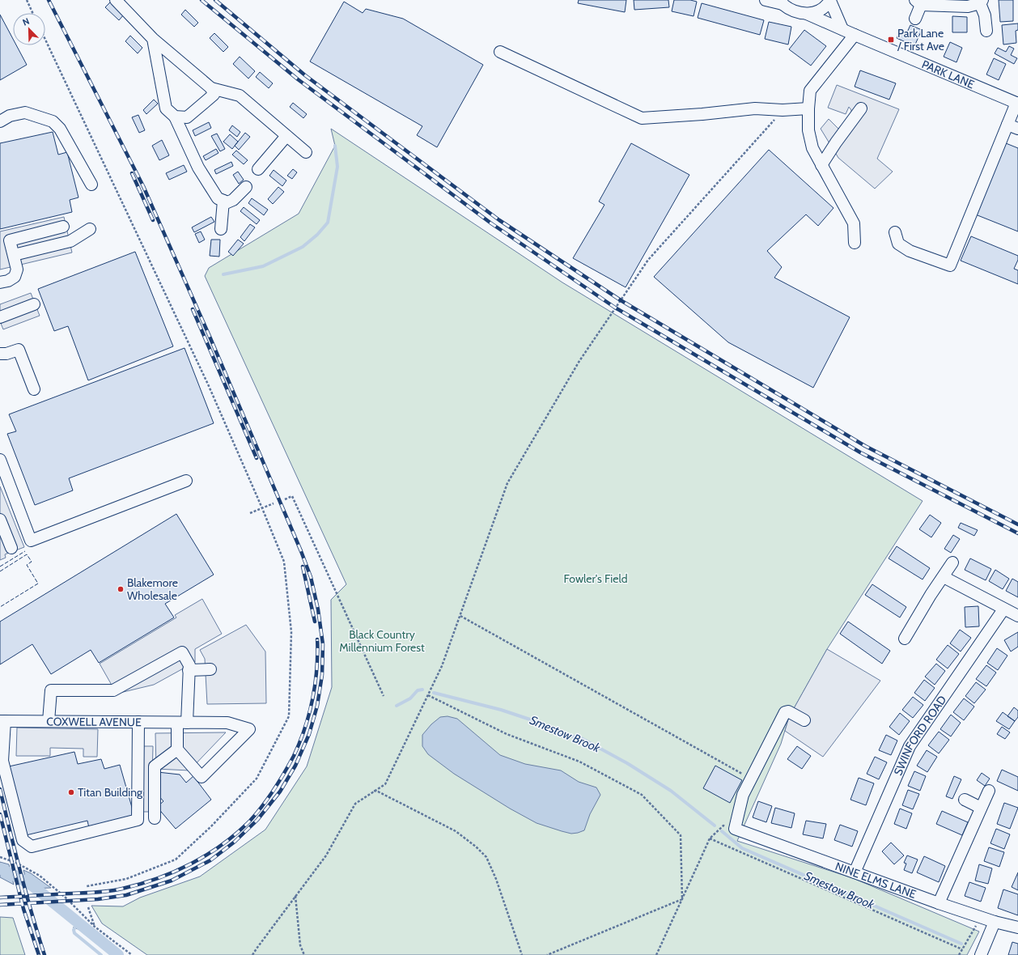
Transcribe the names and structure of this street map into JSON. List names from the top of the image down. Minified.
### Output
{"streets":{"street":["PARK LANE","COXWELL AVENUE","SWINFORD ROAD","NINE ELMS LANE"]},"crossings":[["SWINFORD ROAD","NINE ELMS LANE"]],"water":["Smestow Brook"],"parks":["Fowler's Field","Black Country Millennium Forest"],"places":{"transit":["Park Lane / First Ave"],"other":["Blakemore Wholesale","Titan Building"]},"north":"top left"}
